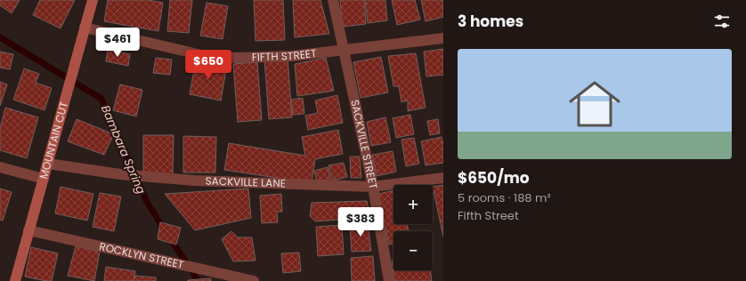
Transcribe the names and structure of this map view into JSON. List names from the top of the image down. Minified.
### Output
{"streets":{"main road":["MOUNTAIN CUT"],"street":["FIFTH STREET","SACKVILLE STREET","SACKVILLE LANE","ROCKLYN STREET"]},"crossings":[["FIFTH STREET","MOUNTAIN CUT"],["FIFTH STREET","SACKVILLE STREET"],["MOUNTAIN CUT","SACKVILLE LANE"],["MOUNTAIN CUT","ROCKLYN STREET"],["SACKVILLE STREET","SACKVILLE LANE"]],"water":["Bambara Spring"],"page":{"heading":"3 homes","price":["$461","$650","$383"],"list":[{"name":"$650/mo","note":"5 rooms · 188 m² · Fifth Street"}],"map_buttons":["+","−"]}}
